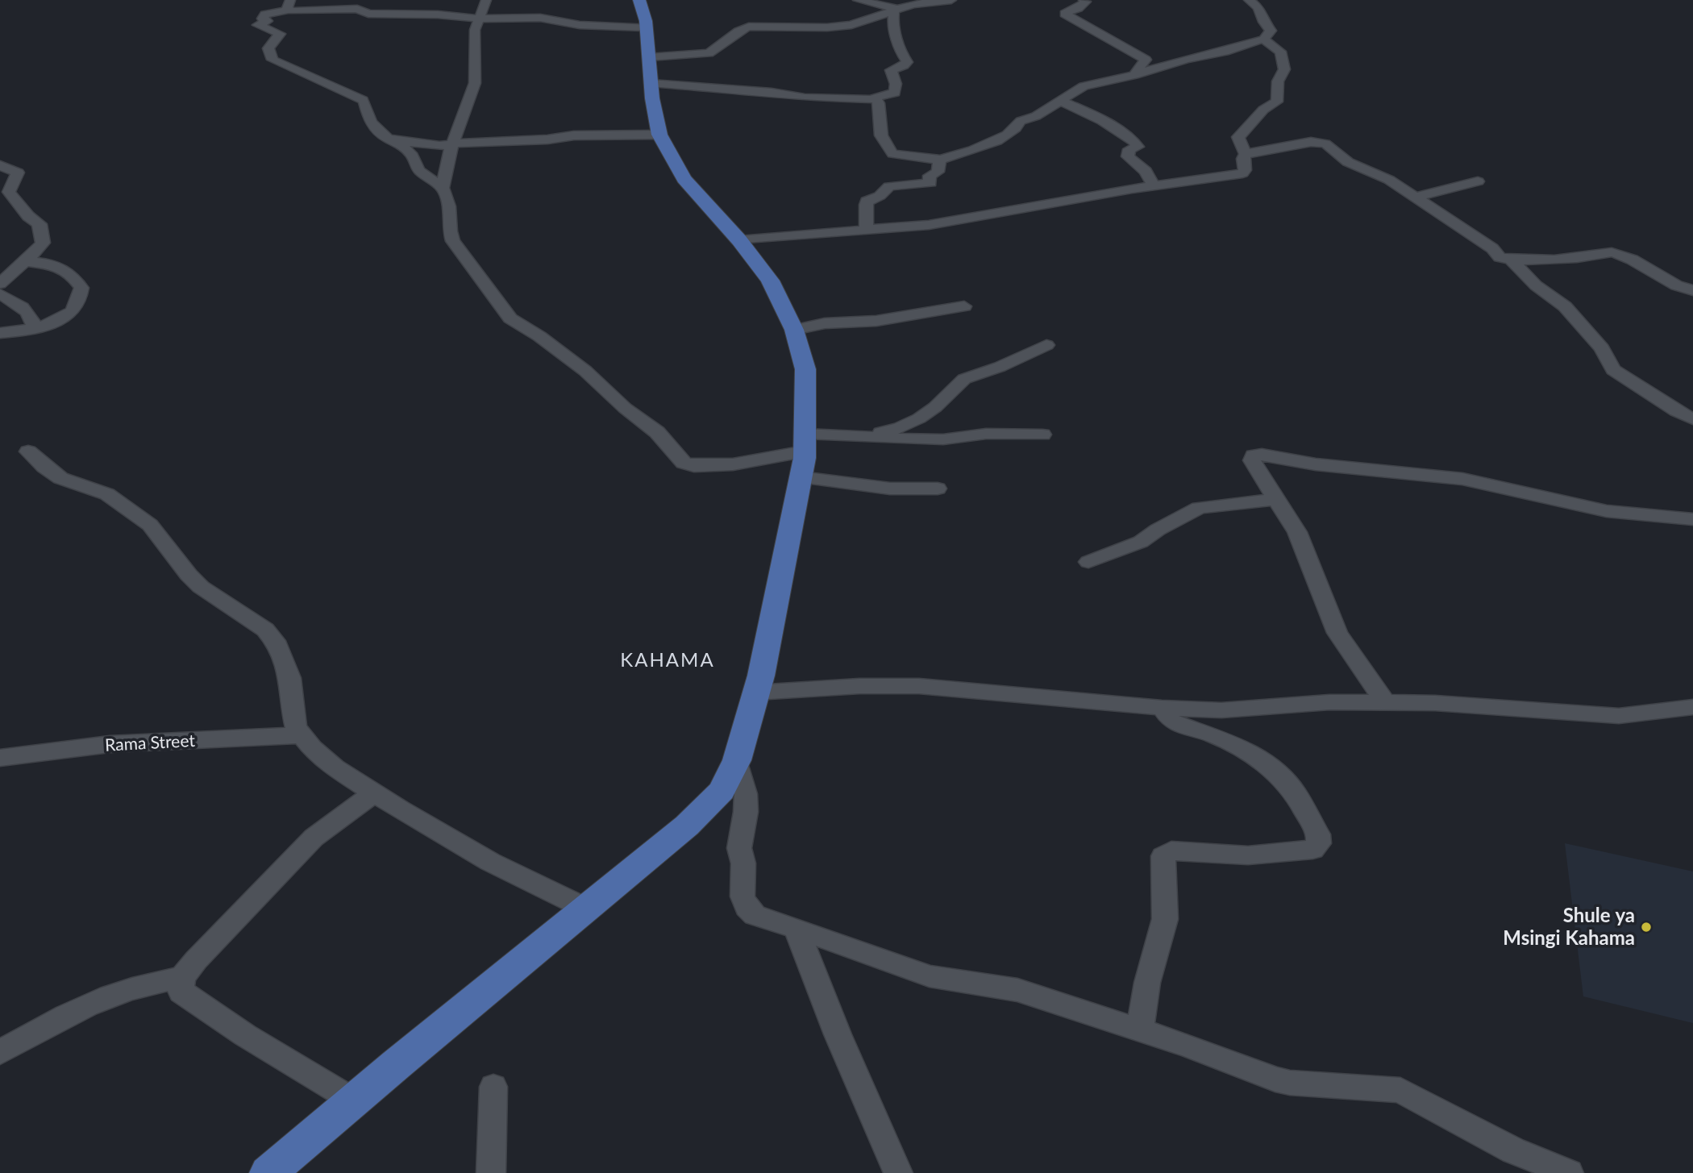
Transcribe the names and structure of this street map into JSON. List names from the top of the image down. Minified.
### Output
{"streets":{"street":["Rama Street"]},"districts":["KAHAMA"],"places":["Shule ya Msingi Kahama"]}
